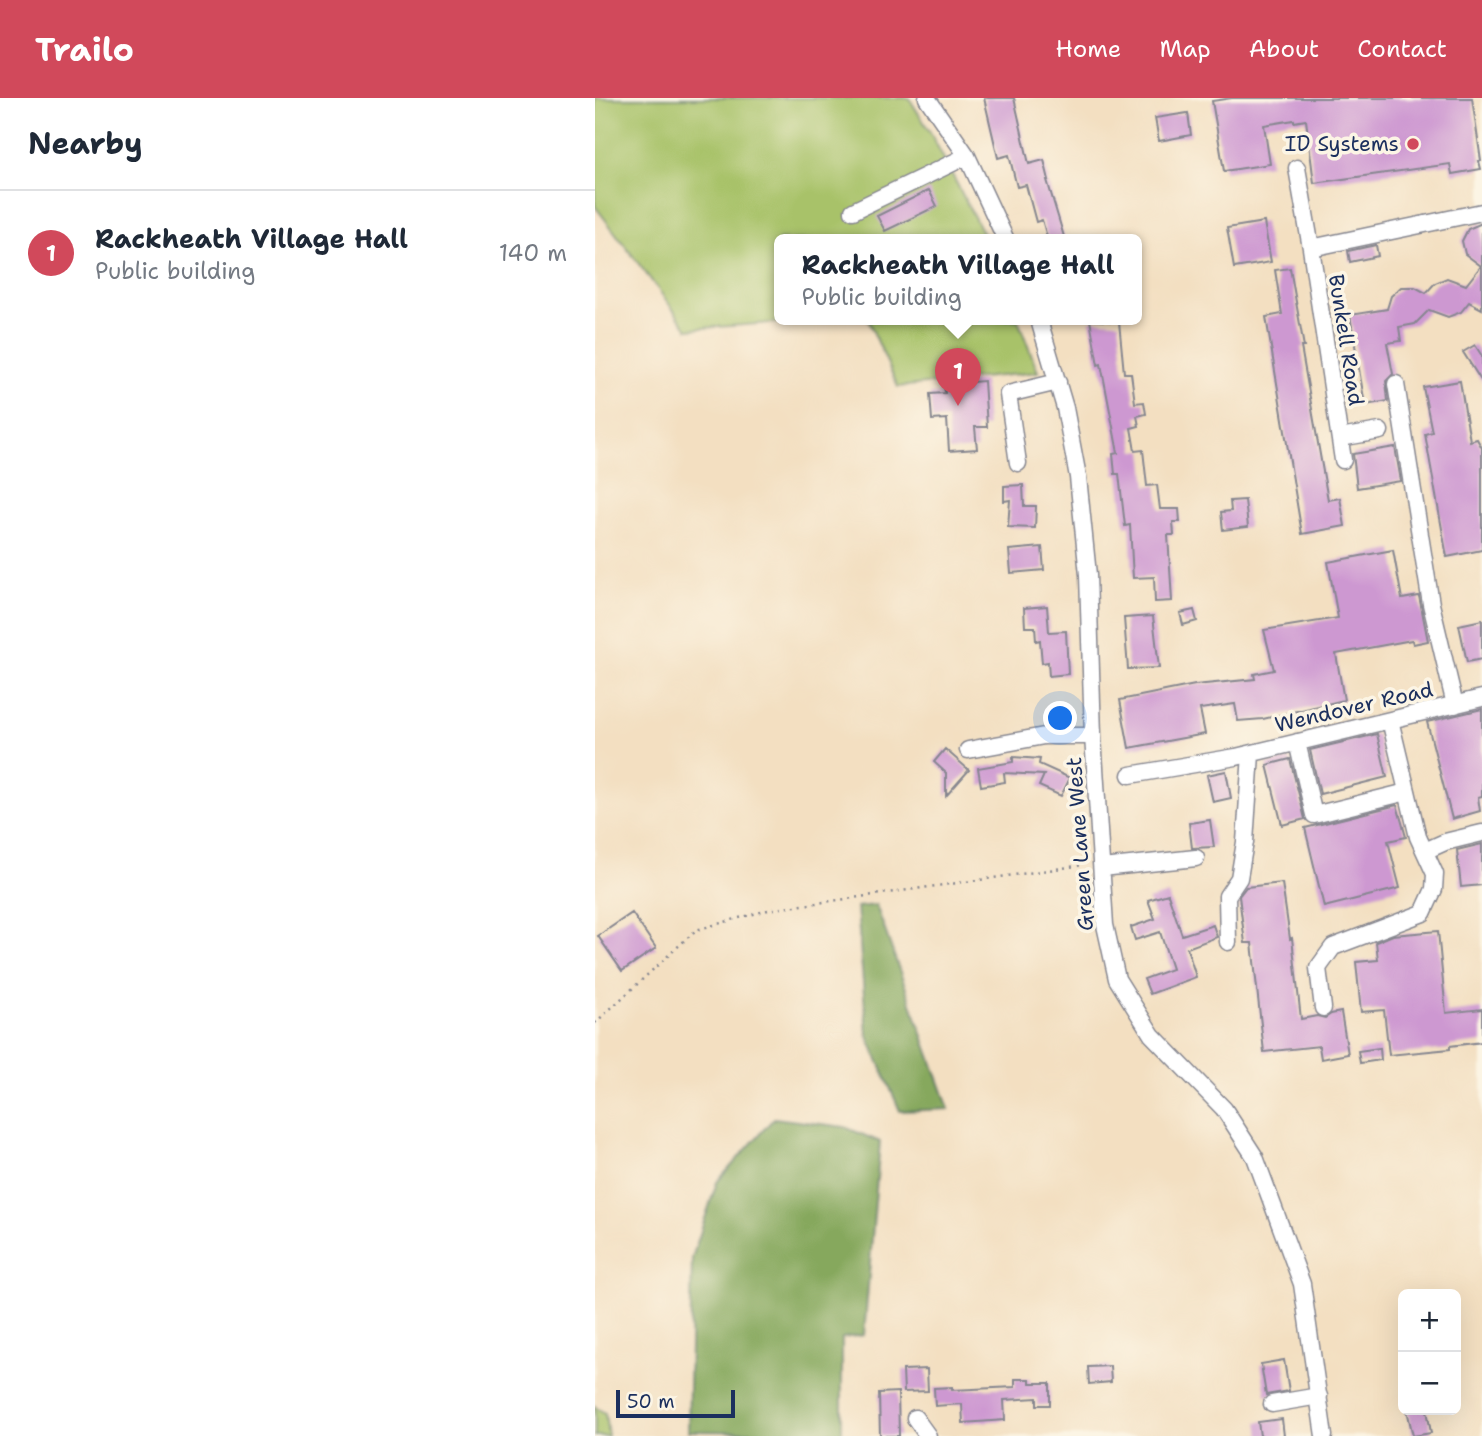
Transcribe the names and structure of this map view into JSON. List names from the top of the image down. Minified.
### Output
{"streets":{"street":["Bunkell Road","Wendover Road","Green Lane West"]},"places":["ID Systems"],"scale_bar":"50 m","page":{"header":"Trailo","nav":["Home","Map","About","Contact"],"heading":"Nearby","list":[{"mark":"1","name":"Rackheath Village Hall","note":"Public building","value":"140 m"}],"popup":["Rackheath Village Hall","Public building"],"pins":"1","map_buttons":["+","−"],"scale":"50 m"}}
